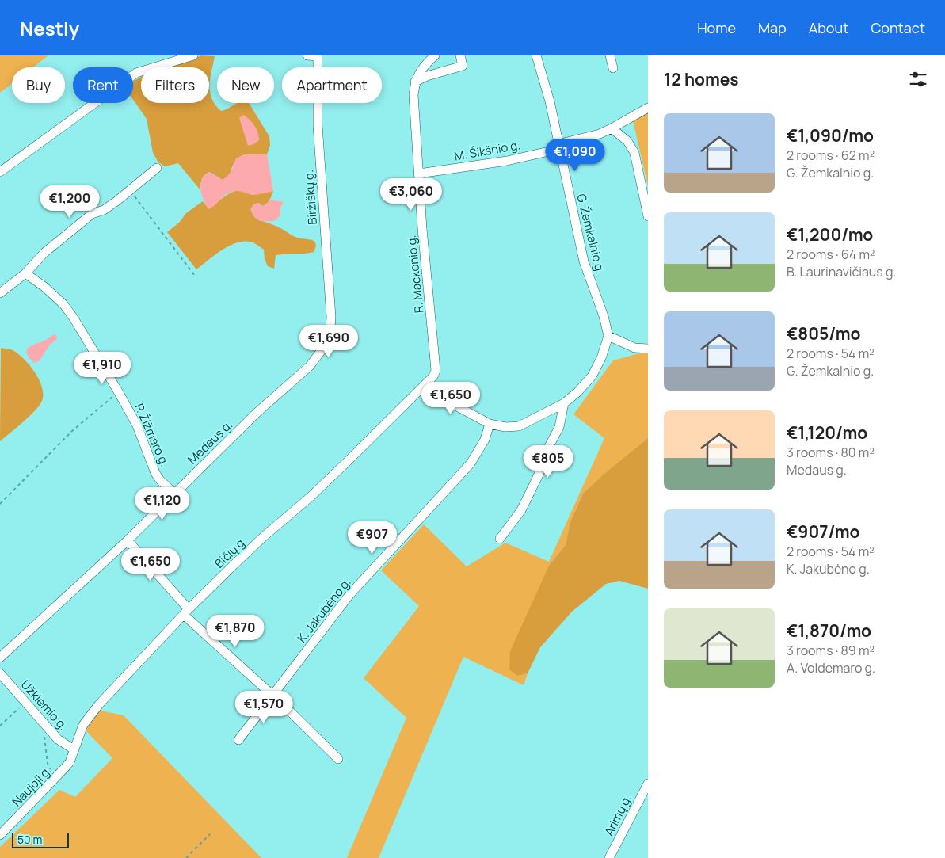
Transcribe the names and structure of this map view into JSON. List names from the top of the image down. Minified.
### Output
{"streets":{"street":["M. Šikšnio g.","Biržiškų g.","G. Žemkalnio g.","R. Mackonio g.","P. Žižmaro g.","Medaus g.","Bičių g.","K. Jakubėno g.","Užkiemio g.","Naujoji g.","Arimų g."]},"crossings":[["M. Šikšnio g.","G. Žemkalnio g."],["M. Šikšnio g.","R. Mackonio g."],["Biržiškų g.","Medaus g."],["R. Mackonio g.","Bičių g."],["P. Žižmaro g.","Medaus g."],["Bičių g.","Užkiemio g."],["Bičių g.","Naujoji g."],["Užkiemio g.","Naujoji g."]],"scale_bar":"50 m","page":{"header":"Nestly","nav":["Home","Map","About","Contact"],"heading":"12 homes","chip":["Buy","Rent","Filters","New","Apartment"],"list":[{"name":"€1,090/mo","note":"2 rooms · 62 m² · G. Žemkalnio g."},{"name":"€1,200/mo","note":"2 rooms · 64 m² · B. Laurinavičiaus g."},{"name":"€805/mo","note":"2 rooms · 54 m² · G. Žemkalnio g."},{"name":"€1,120/mo","note":"3 rooms · 80 m² · Medaus g."},{"name":"€907/mo","note":"2 rooms · 54 m² · K. Jakubėno g."},{"name":"€1,870/mo","note":"3 rooms · 89 m² · A. Voldemaro g."}],"price":["€1,090","€3,060","€1,200","€1,690","€1,910","€1,650","€805","€1,120","€907","€1,650","€1,870","€1,570"],"scale":"50 m"}}
